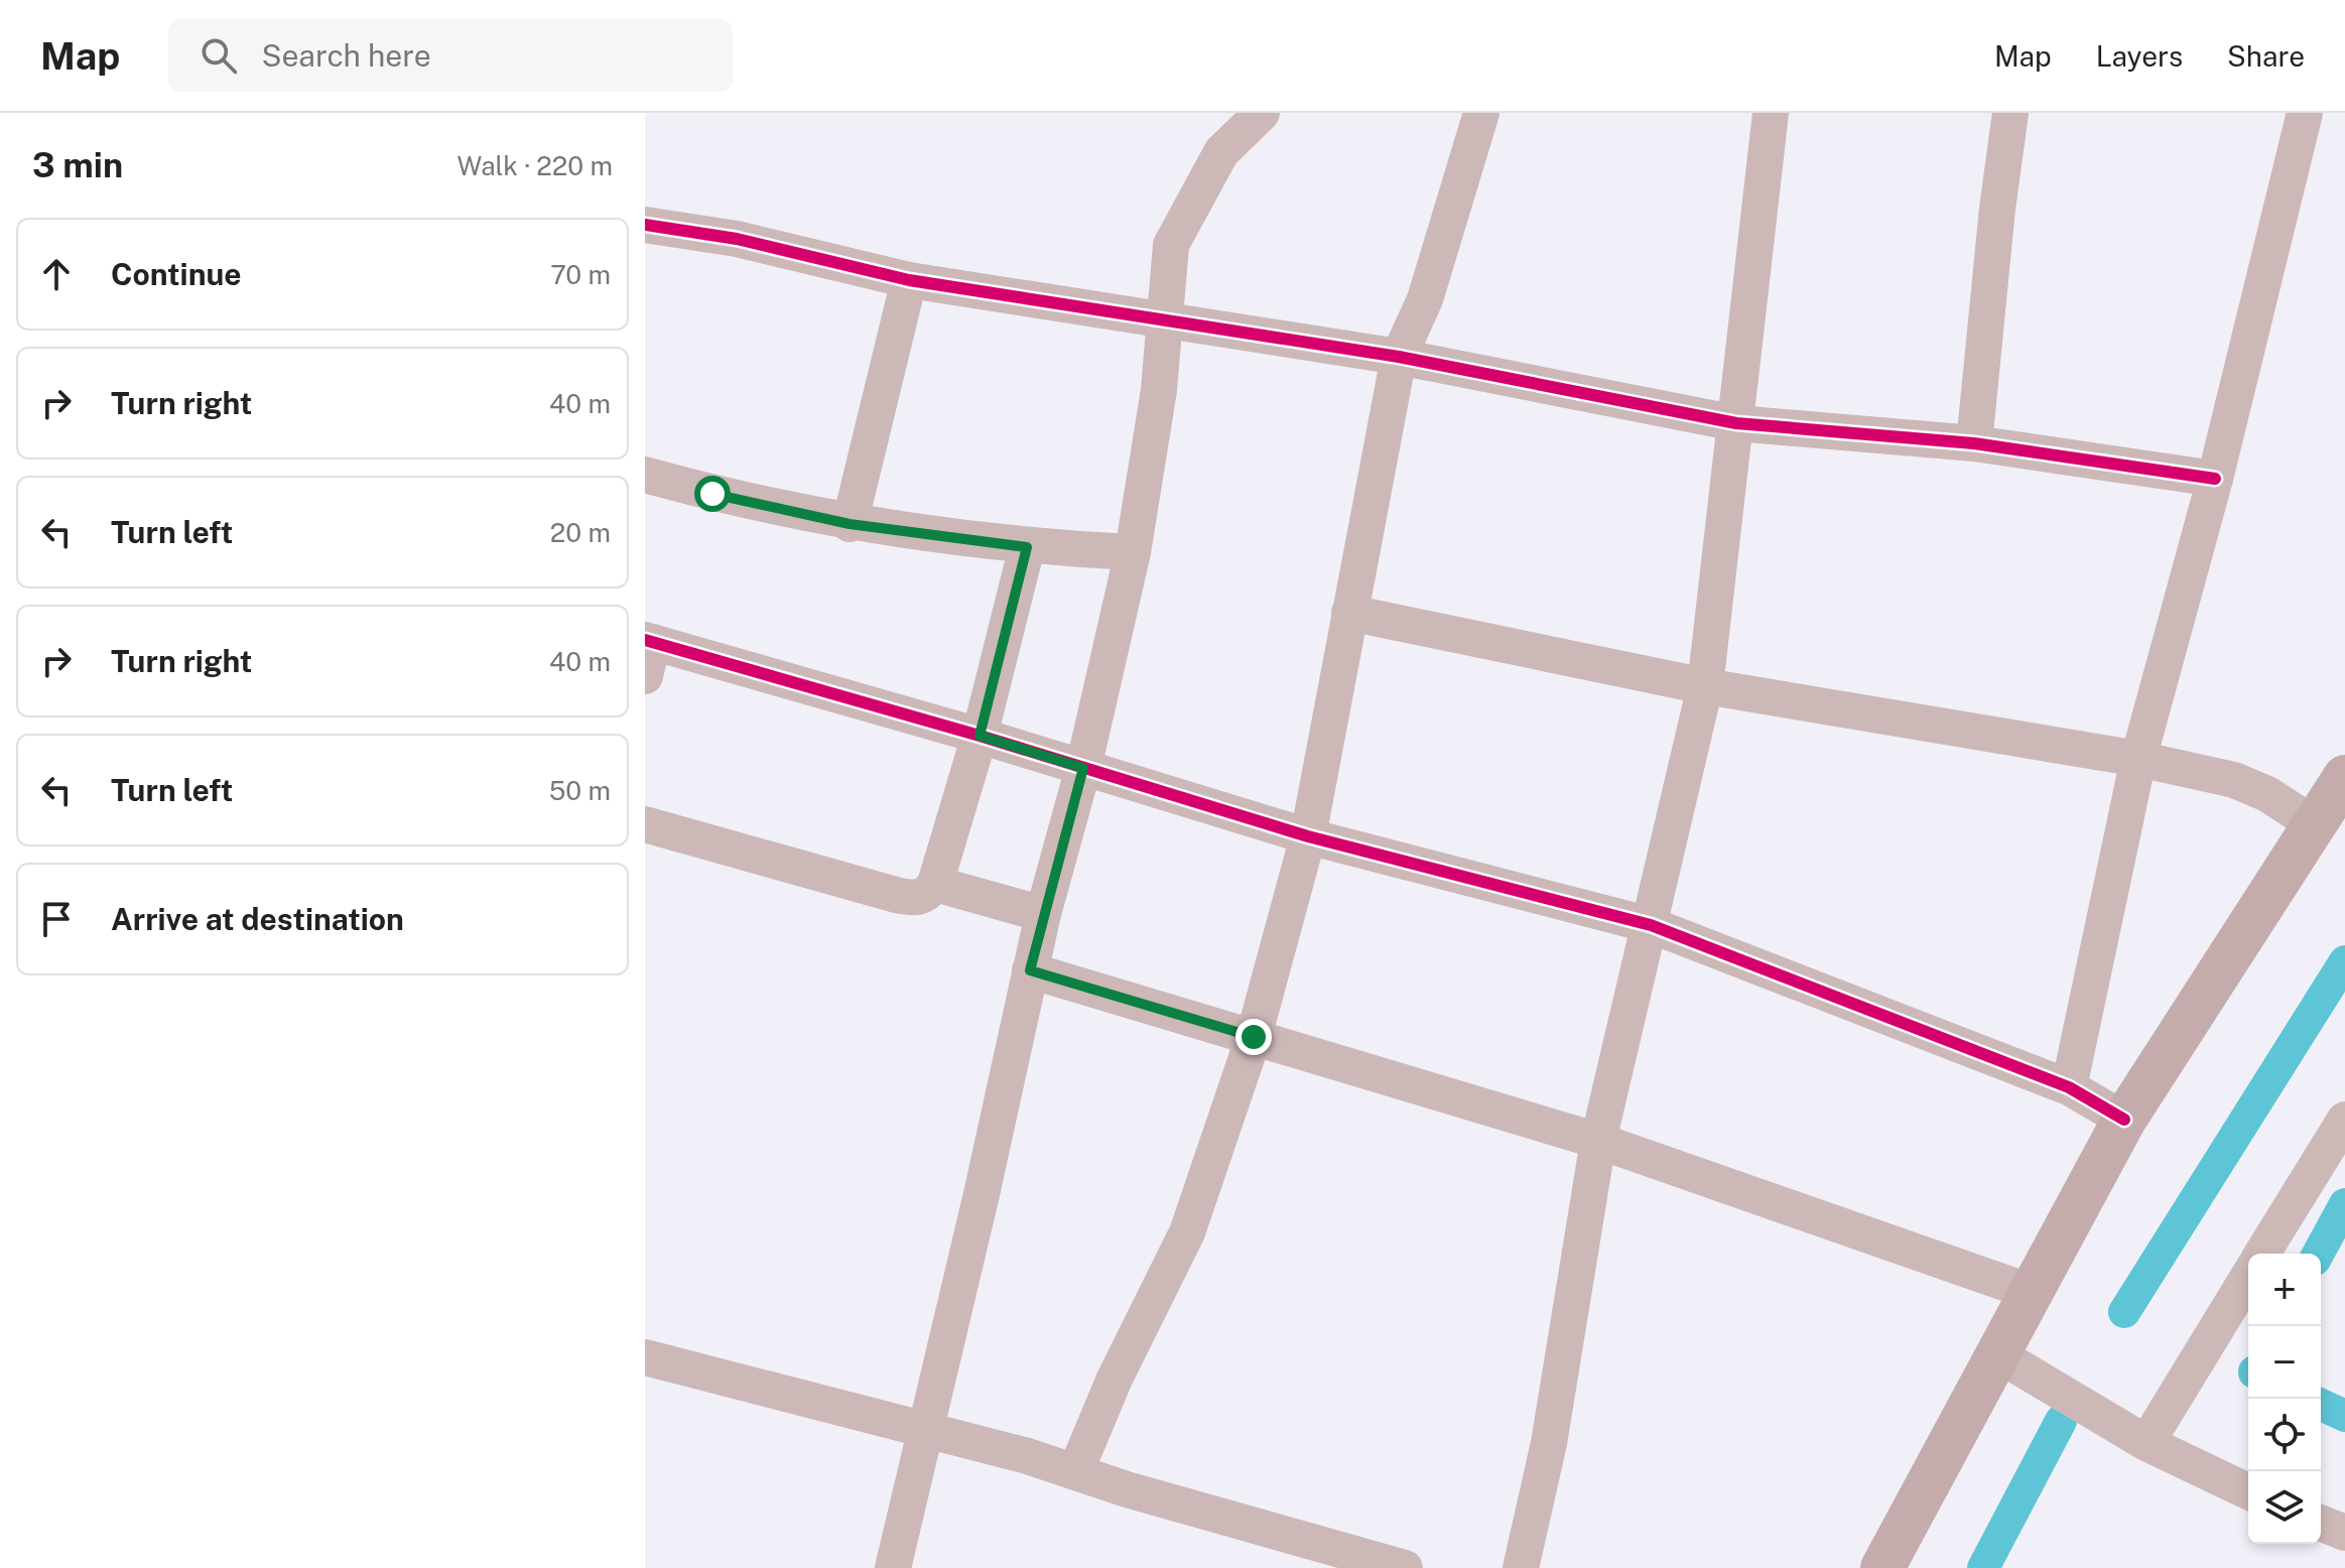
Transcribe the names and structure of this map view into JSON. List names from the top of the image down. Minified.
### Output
{"page":{"header":"Map","search":"Search here","nav":["Map","Layers","Share"],"heading":["3 min","Walk · 220 m"],"list":[["Continue","70 m"],["Turn right","40 m"],["Turn left","20 m"],["Turn right","40 m"],["Turn left","50 m"],"Arrive at destination"],"map_buttons":["+","−"]}}
